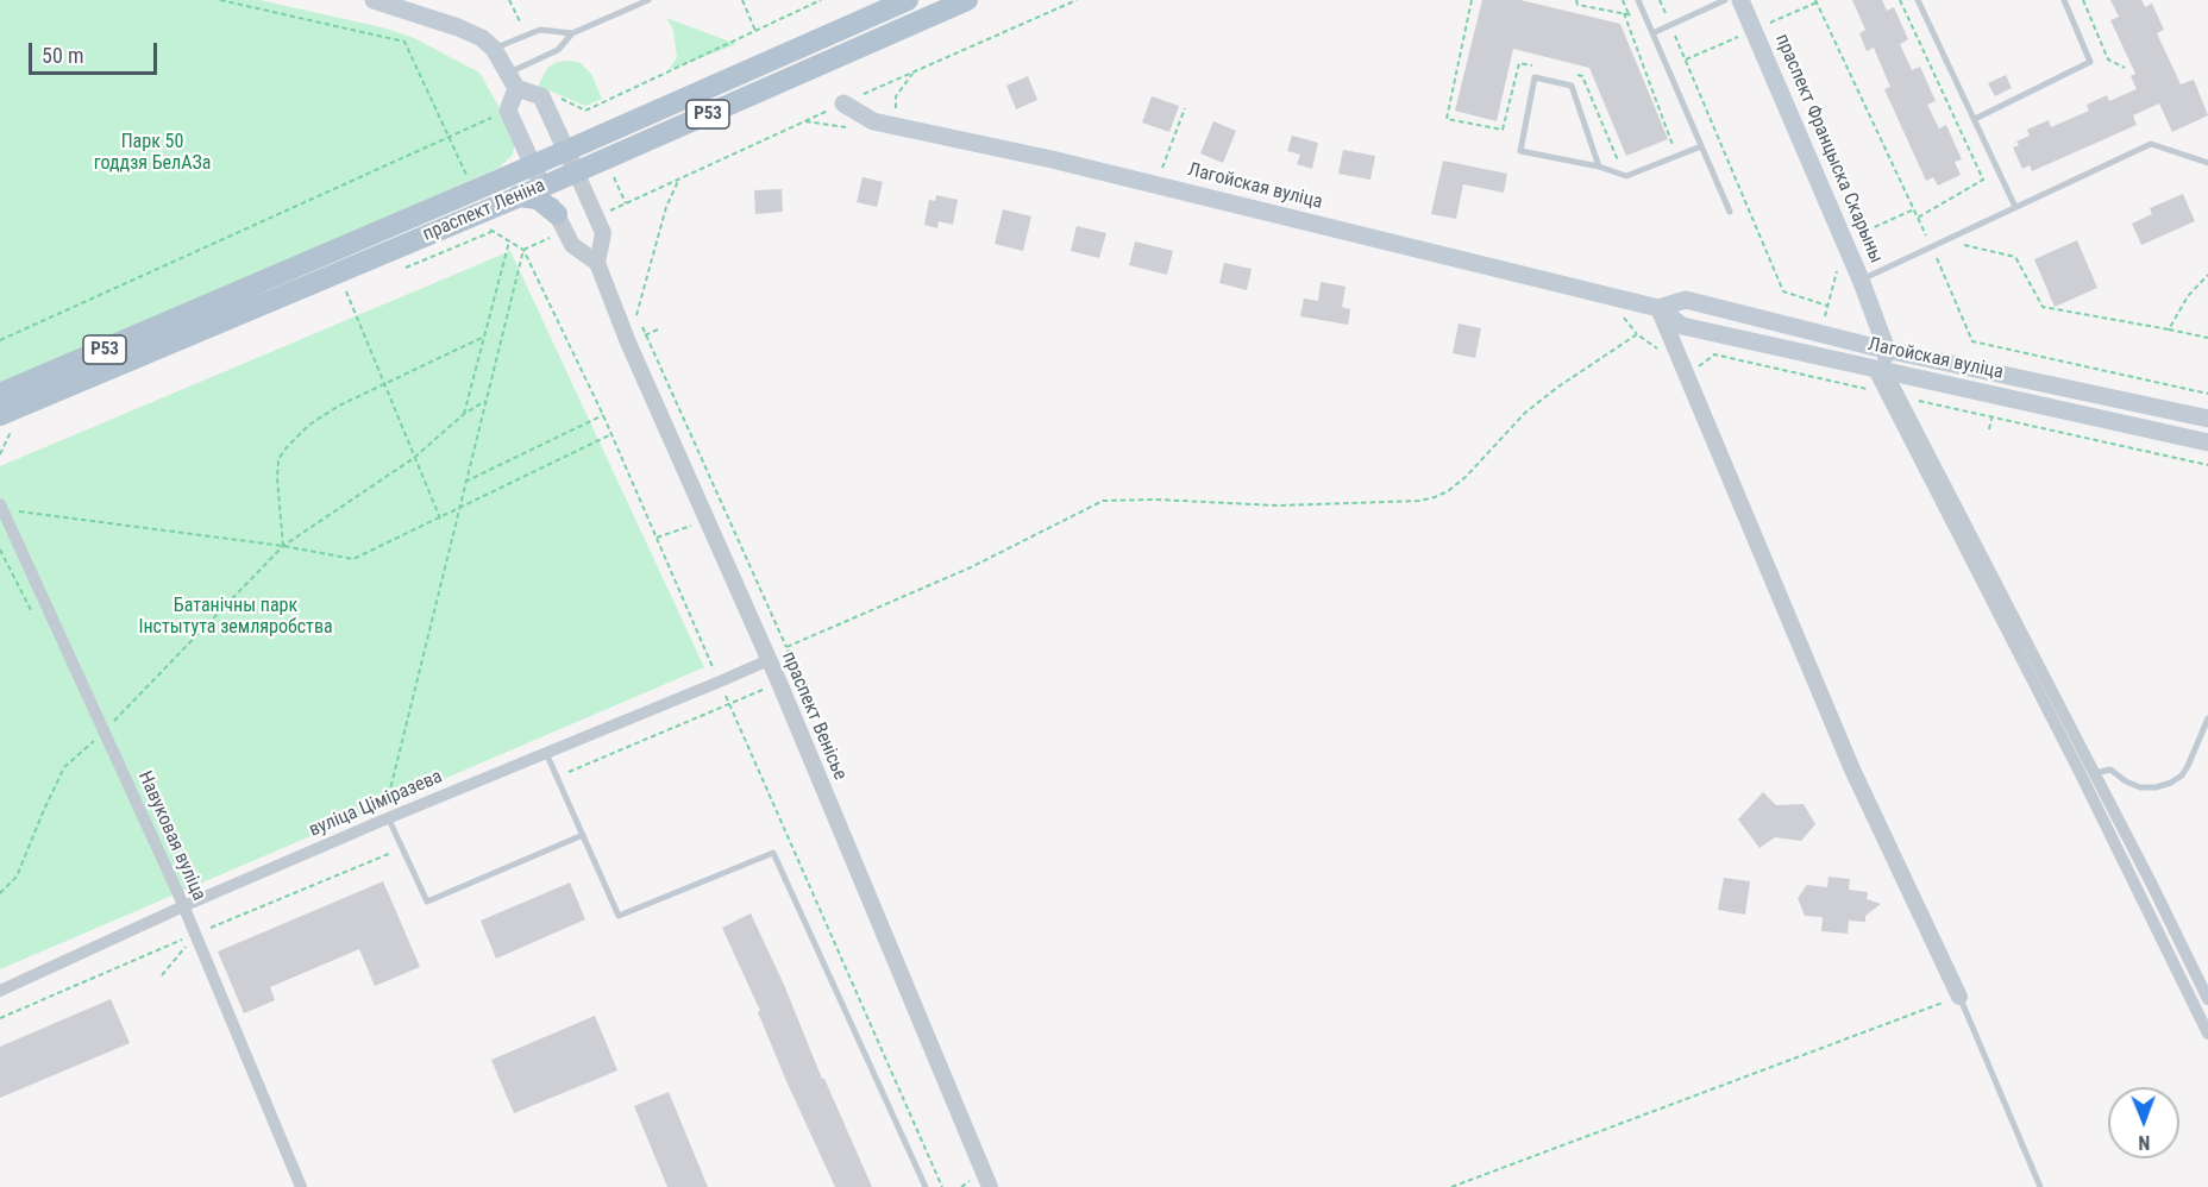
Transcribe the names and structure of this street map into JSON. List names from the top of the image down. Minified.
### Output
{"streets":{"main road":["Р53","праспект Францыска Скарыны","Лагойская вуліца","праспект Леніна"],"street":["праспект Венісье","вуліца Ціміразева","Навуковая вуліца"]},"crossings":[["праспект Францыска Скарыны","Лагойская вуліца"],["праспект Леніна","праспект Венісье"],["праспект Венісье","вуліца Ціміразева"],["вуліца Ціміразева","Навуковая вуліца"]],"parks":["Парк 50 годдзя БелАЗа","Батанічны парк Інстытута земляробства"],"scale_bar":"50 m","north":"bottom"}
